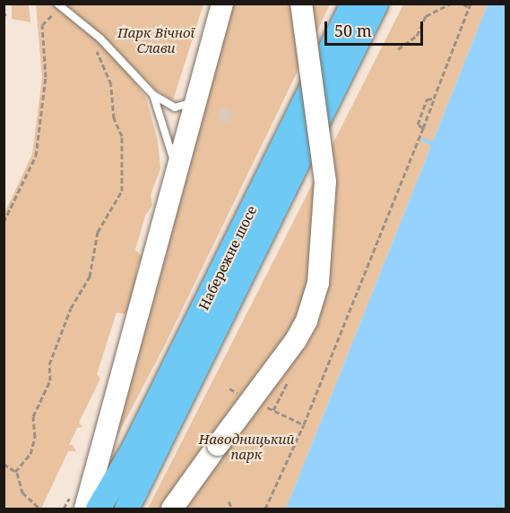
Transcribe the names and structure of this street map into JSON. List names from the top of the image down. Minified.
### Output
{"streets":{"main road":["Набережне шосе"]},"parks":["Парк Вічної Слави","Наводницький парк"],"scale_bar":"50 m"}
